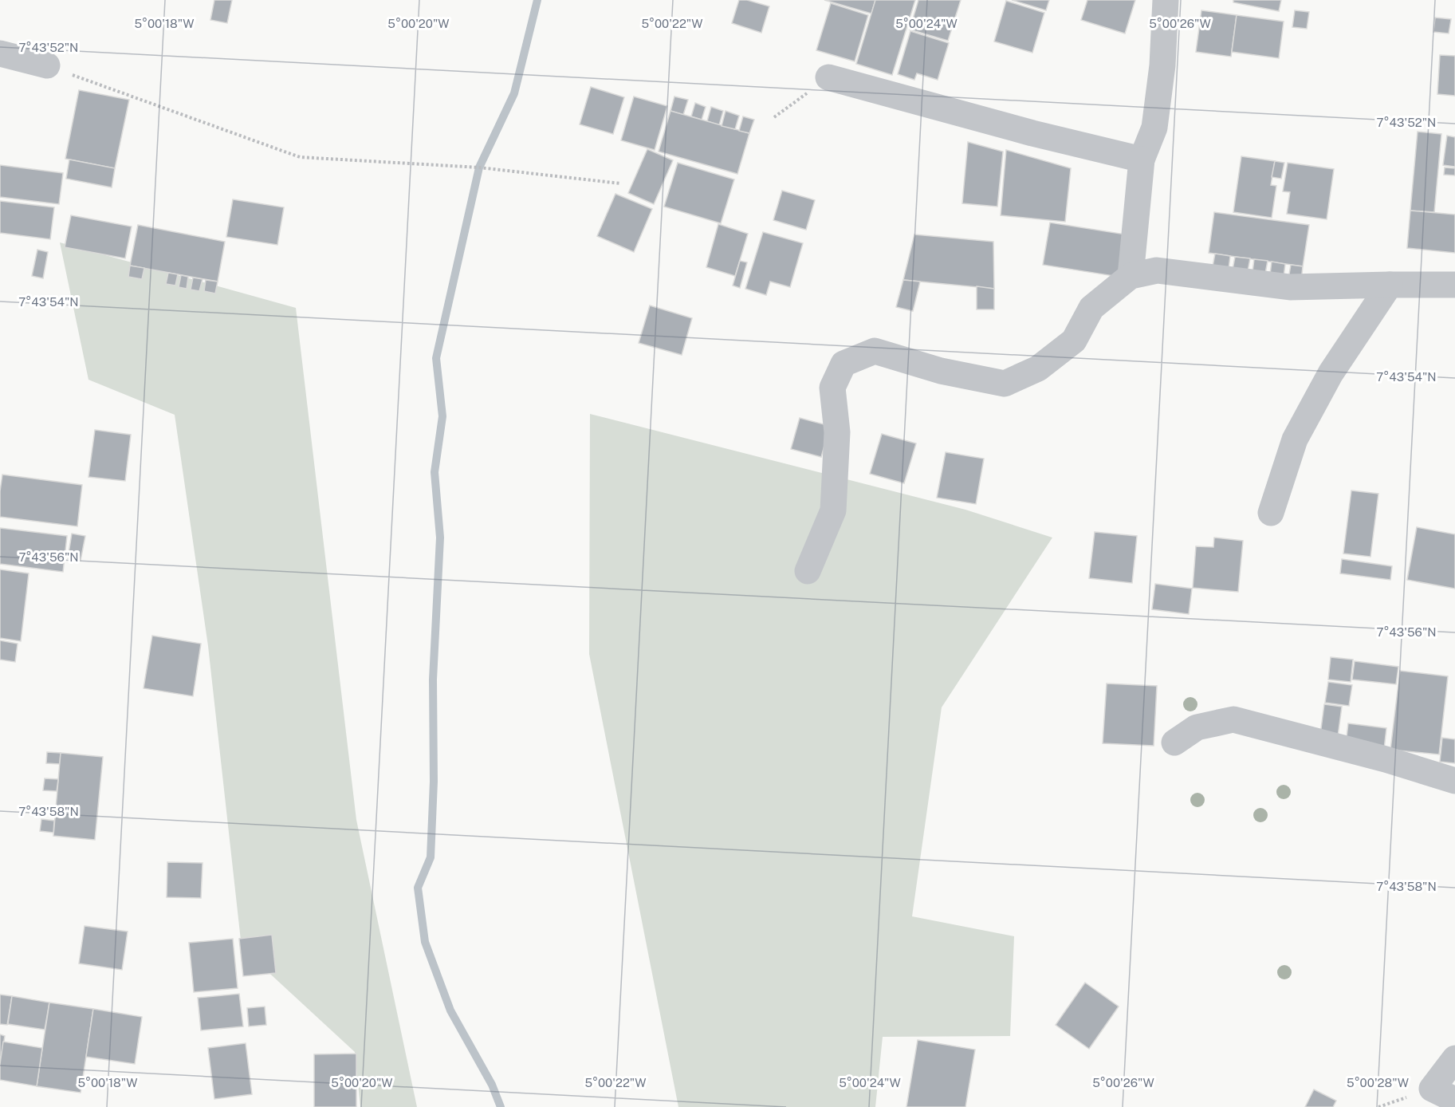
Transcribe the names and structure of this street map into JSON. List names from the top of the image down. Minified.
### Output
{"coordinates":["5°00'18\"W","5°00'20\"W","5°00'22\"W","5°00'24\"W","5°00'26\"W","7°43'52\"N","7°43'54\"N","7°43'56\"N","7°43'58\"N","5°00'28\"W"]}
